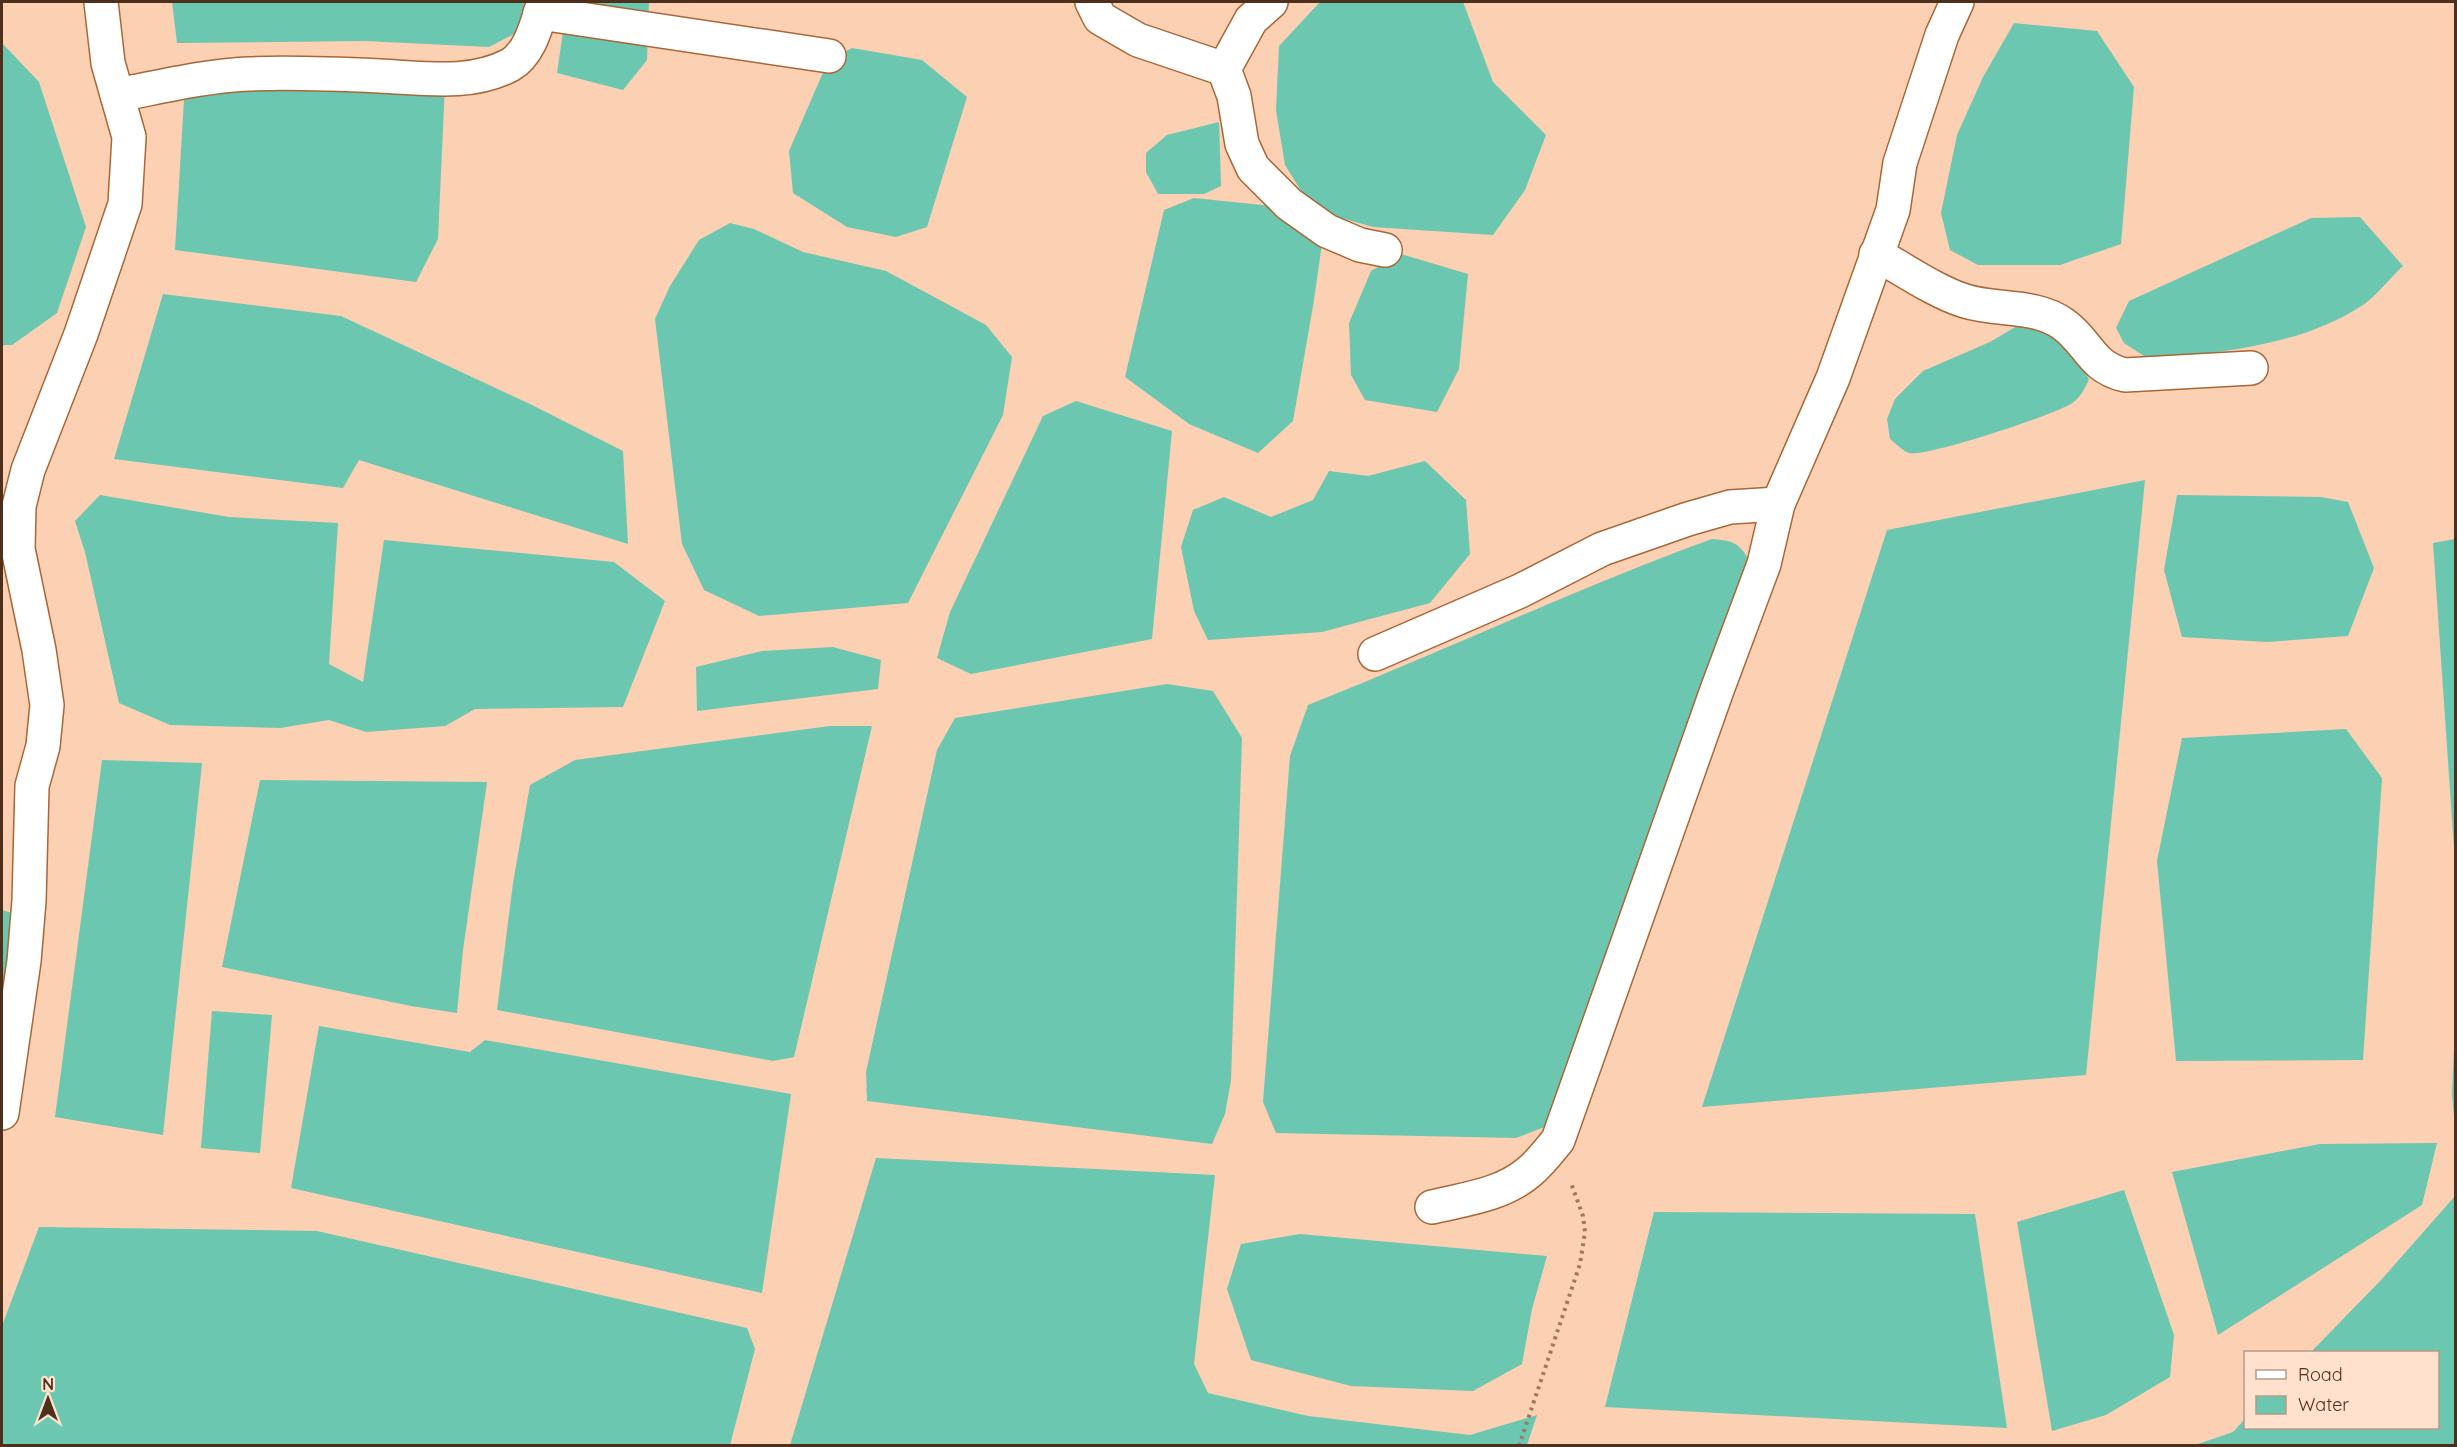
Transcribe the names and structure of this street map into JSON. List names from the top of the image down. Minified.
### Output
{"legend":["Road","Water"],"north":"top"}
